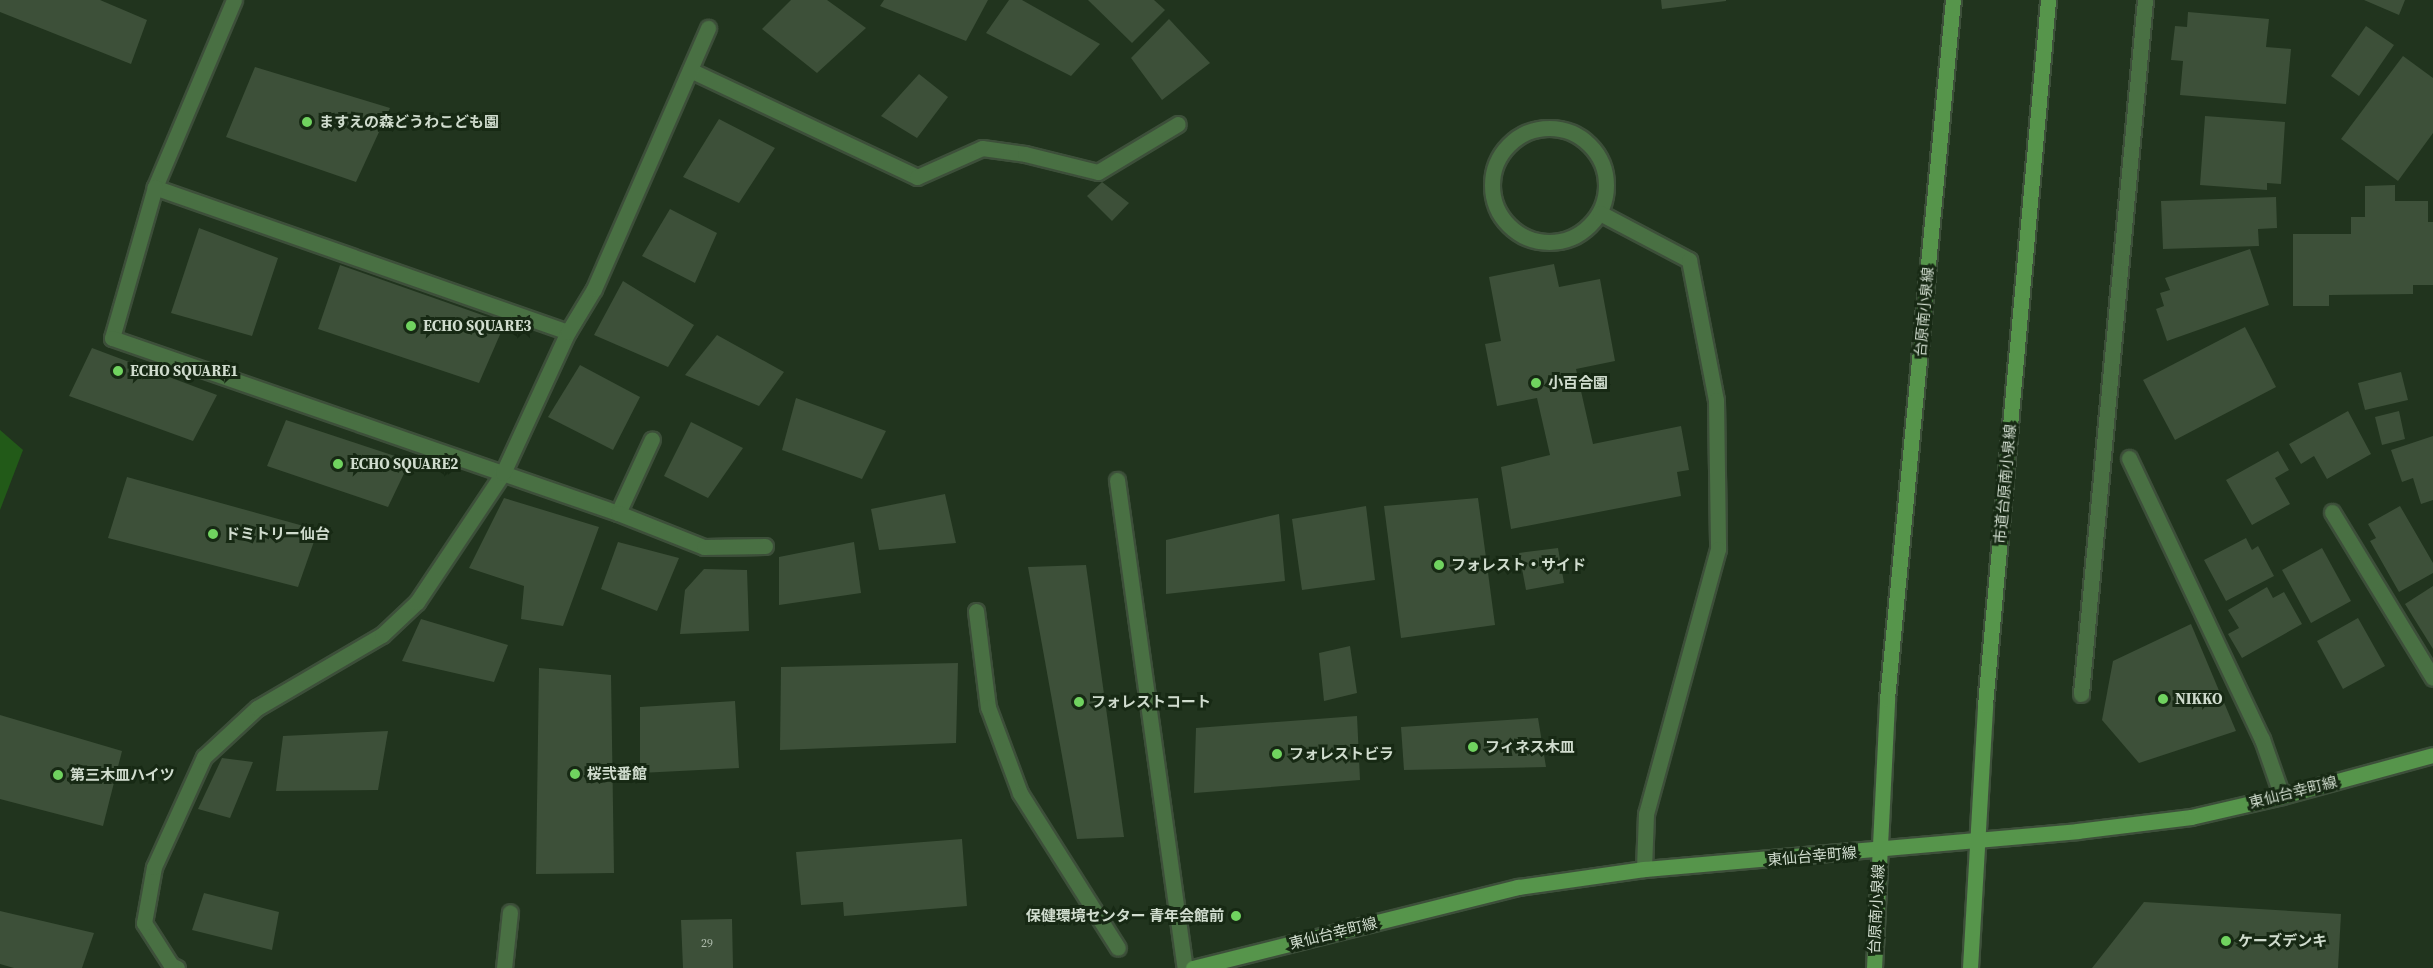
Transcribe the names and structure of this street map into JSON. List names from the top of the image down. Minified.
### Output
{"streets":{"street":["台原南小泉線","市道台原南小泉線","東仙台幸町線"]},"crossings":[["台原南小泉線","東仙台幸町線"],["市道台原南小泉線","東仙台幸町線"]],"places":["ますえの森どうわこども園","ECHO SQUARE3","ECHO SQUARE1","小百合園","ECHO SQUARE2","ドミトリー仙台","フォレスト・サイド","NIKKO","フォレストコート","フィネス木皿","フォレストビラ","桜弐番館","第三木皿ハイツ","保健環境センター 青年会館前","ケーズデンキ"],"house_numbers":["29"]}
